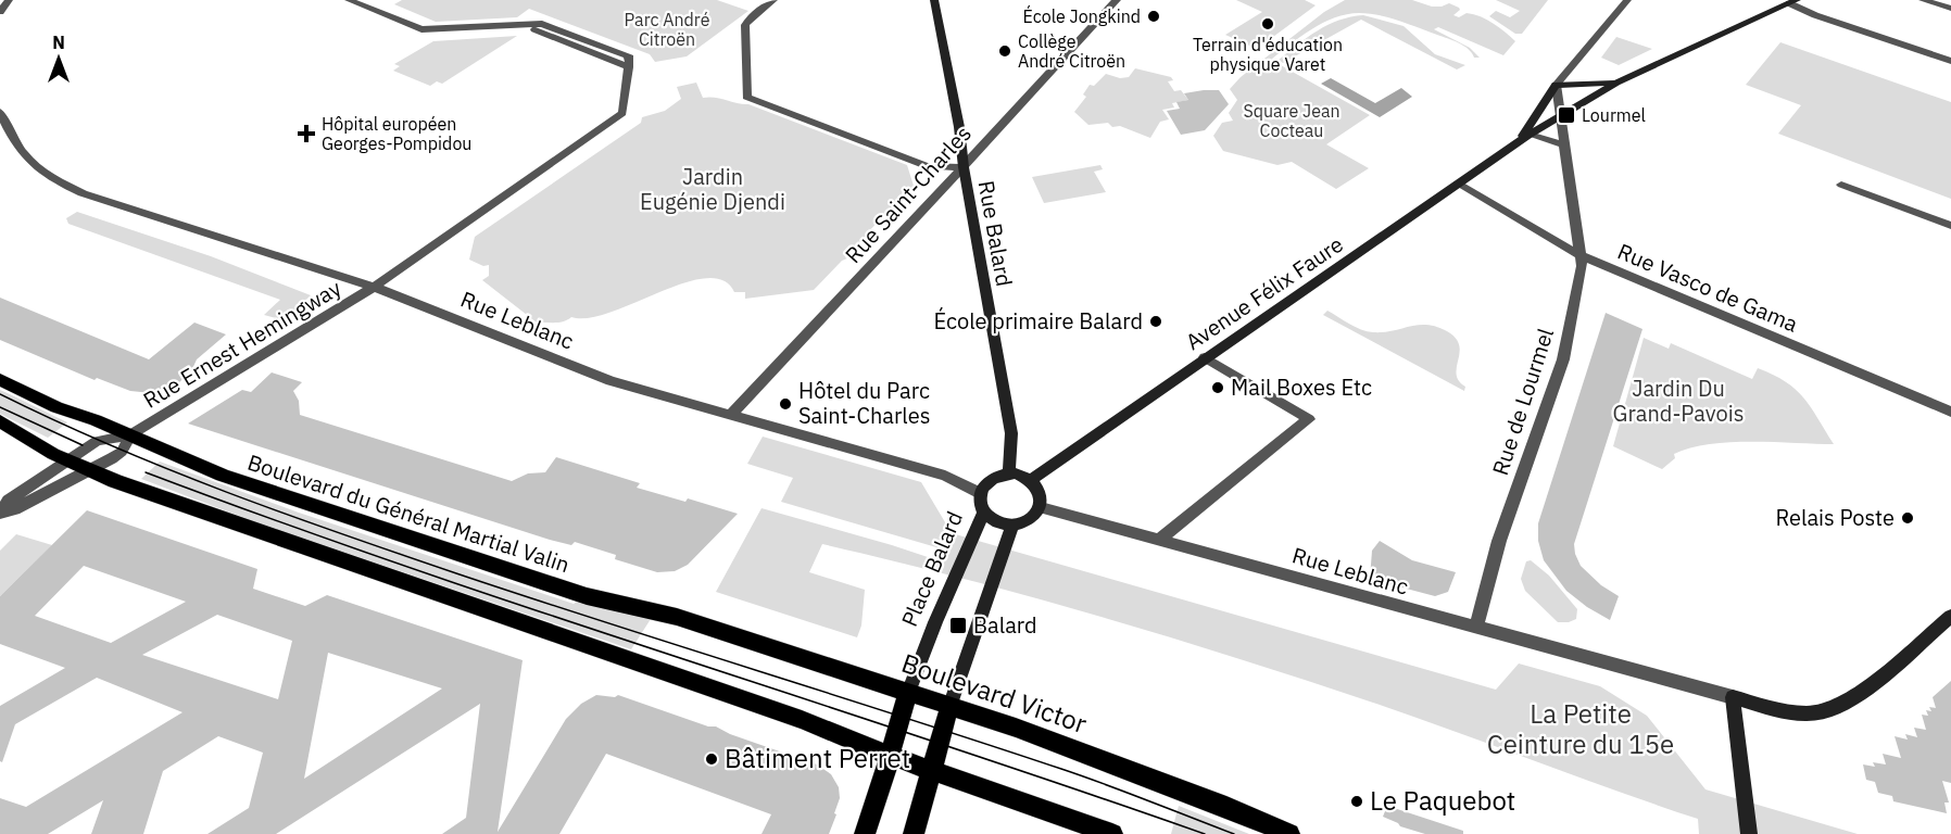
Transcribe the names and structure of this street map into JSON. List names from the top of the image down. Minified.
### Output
{"streets":{"main road":["Boulevard du Général Martial Valin","Place Balard","Boulevard Victor"],"street":["Rue Saint-Charles","Rue Balard","Rue Vasco de Gama","Avenue Félix Faure","Rue Leblanc","Rue Ernest Hemingway","Rue de Lourmel"]},"crossings":[["Rue Saint-Charles","Rue Balard"],["Rue Saint-Charles","Rue Leblanc"],["Rue Balard","Avenue Félix Faure"],["Rue Balard","Rue Leblanc"],["Rue Balard","Place Balard"],["Rue Vasco de Gama","Avenue Félix Faure"],["Rue Vasco de Gama","Rue de Lourmel"],["Avenue Félix Faure","Rue Leblanc"],["Avenue Félix Faure","Rue de Lourmel"],["Avenue Félix Faure","Place Balard"],["Rue Leblanc","Rue Ernest Hemingway"],["Rue Leblanc","Rue de Lourmel"],["Rue Leblanc","Place Balard"],["Rue Ernest Hemingway","Boulevard du Général Martial Valin"],["Boulevard du Général Martial Valin","Boulevard Victor"],["Place Balard","Boulevard Victor"]],"parks":["Parc André Citroën","Square Jean Cocteau","Jardin Eugénie Djendi","Jardin Du Grand-Pavois","La Petite Ceinture du 15e"],"places":{"other":["École Jongkind","Terrain d'éducation physique Varet","Collège André Citroën","École primaire Balard","Mail Boxes Etc","Hôtel du Parc Saint-Charles","Relais Poste","Bâtiment Perret","Le Paquebot"],"transit":["Lourmel","Balard"],"health":["Hôpital européen Georges-Pompidou"]},"north":"top"}
